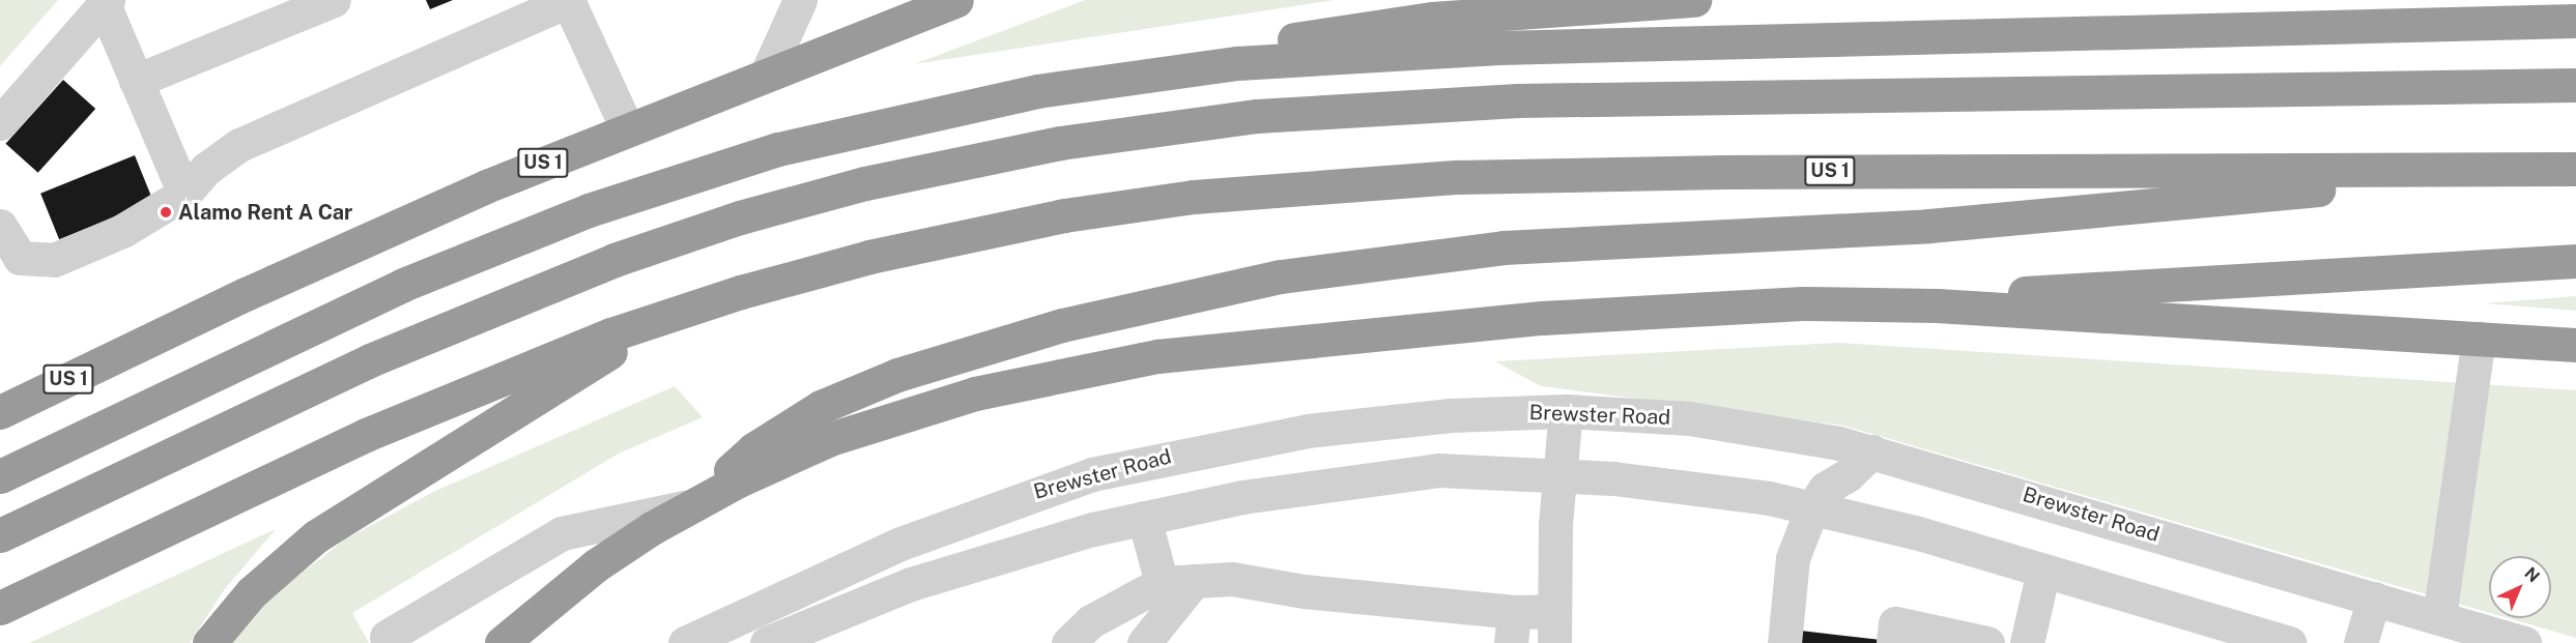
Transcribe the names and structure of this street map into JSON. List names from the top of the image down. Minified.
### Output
{"streets":{"highway":["US 1"],"street":["Brewster Road"]},"places":["Alamo Rent A Car"],"north":"top right"}
